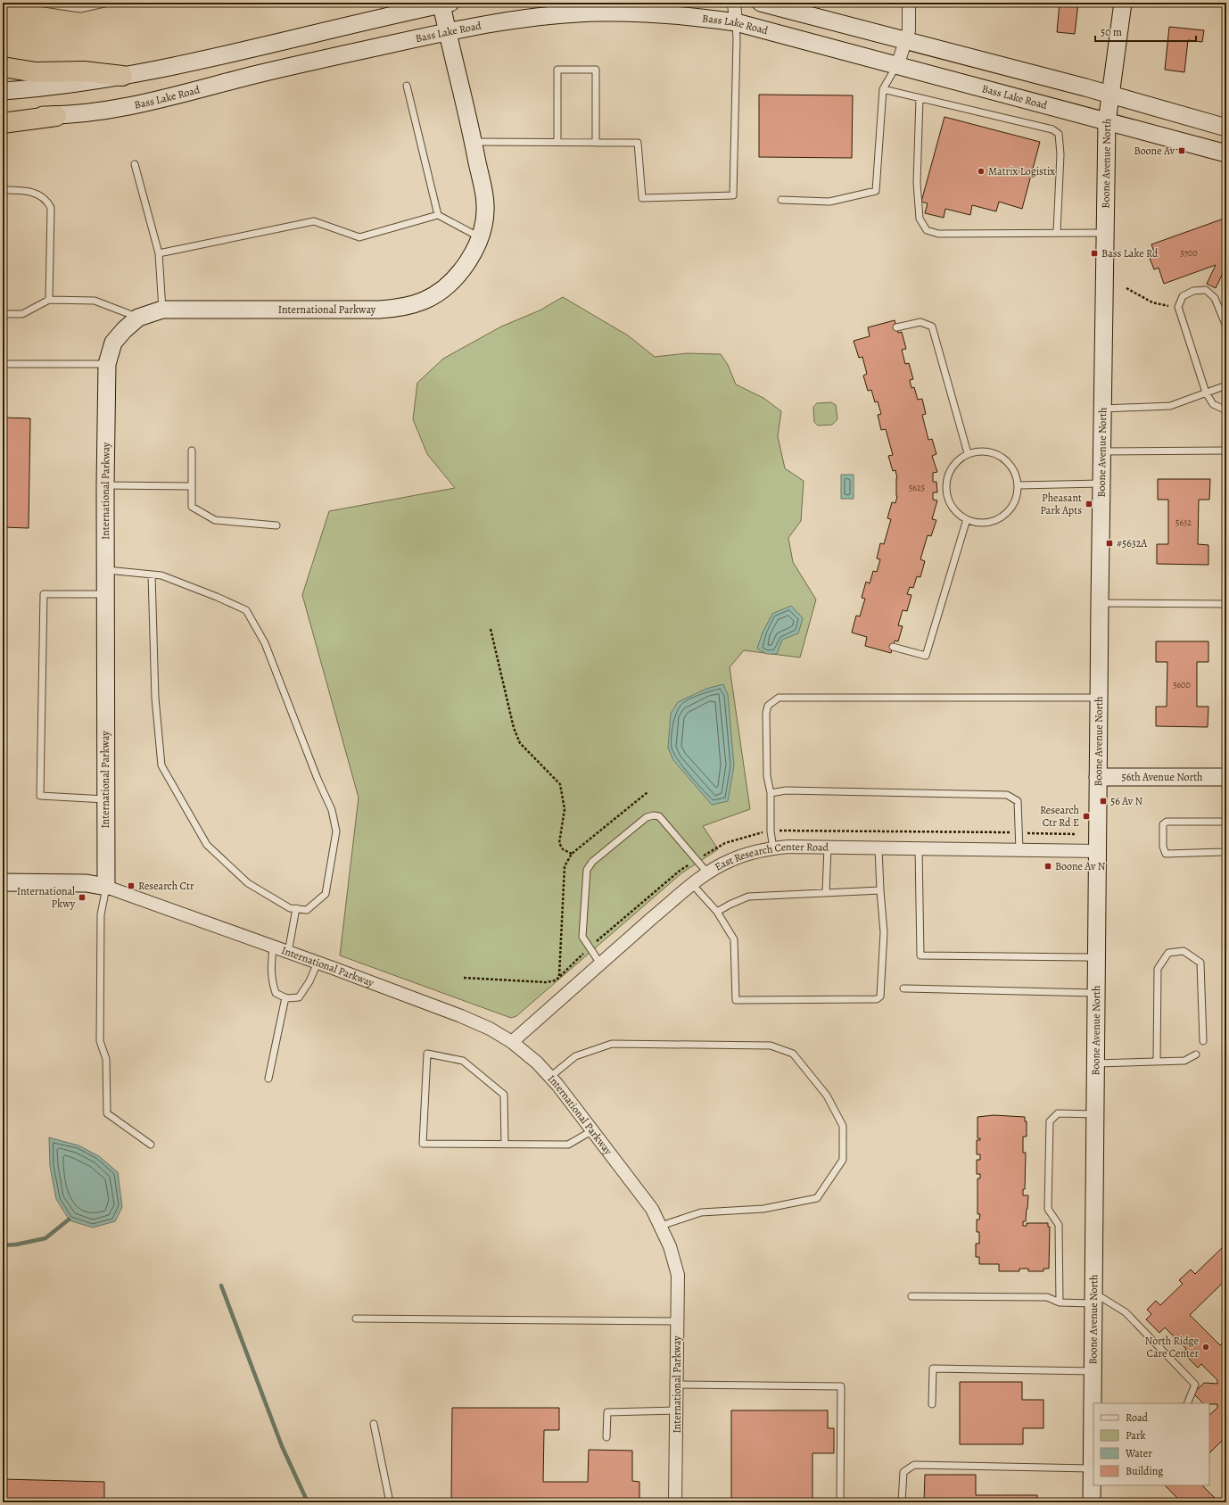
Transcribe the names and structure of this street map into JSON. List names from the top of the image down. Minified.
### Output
{"streets":{"street":["Bass Lake Road","Boone Avenue North","International Parkway","56th Avenue North","East Research Center Road"]},"crossings":[["Bass Lake Road","Boone Avenue North"],["Bass Lake Road","International Parkway"],["Boone Avenue North","56th Avenue North"],["Boone Avenue North","East Research Center Road"],["International Parkway","East Research Center Road"]],"places":{"transit":["Boone Av","Bass Lake Rd","Pheasant Park Apts","#5632A","56 Av N","Research Ctr Rd E","Boone Av N","Research Ctr","International Pkwy"],"other":["Matrix Logistix","North Ridge Care Center"]},"house_numbers":["5700","5625","5632","5600"],"legend":["Road","Park","Water","Building"],"scale_bar":"50 m"}
